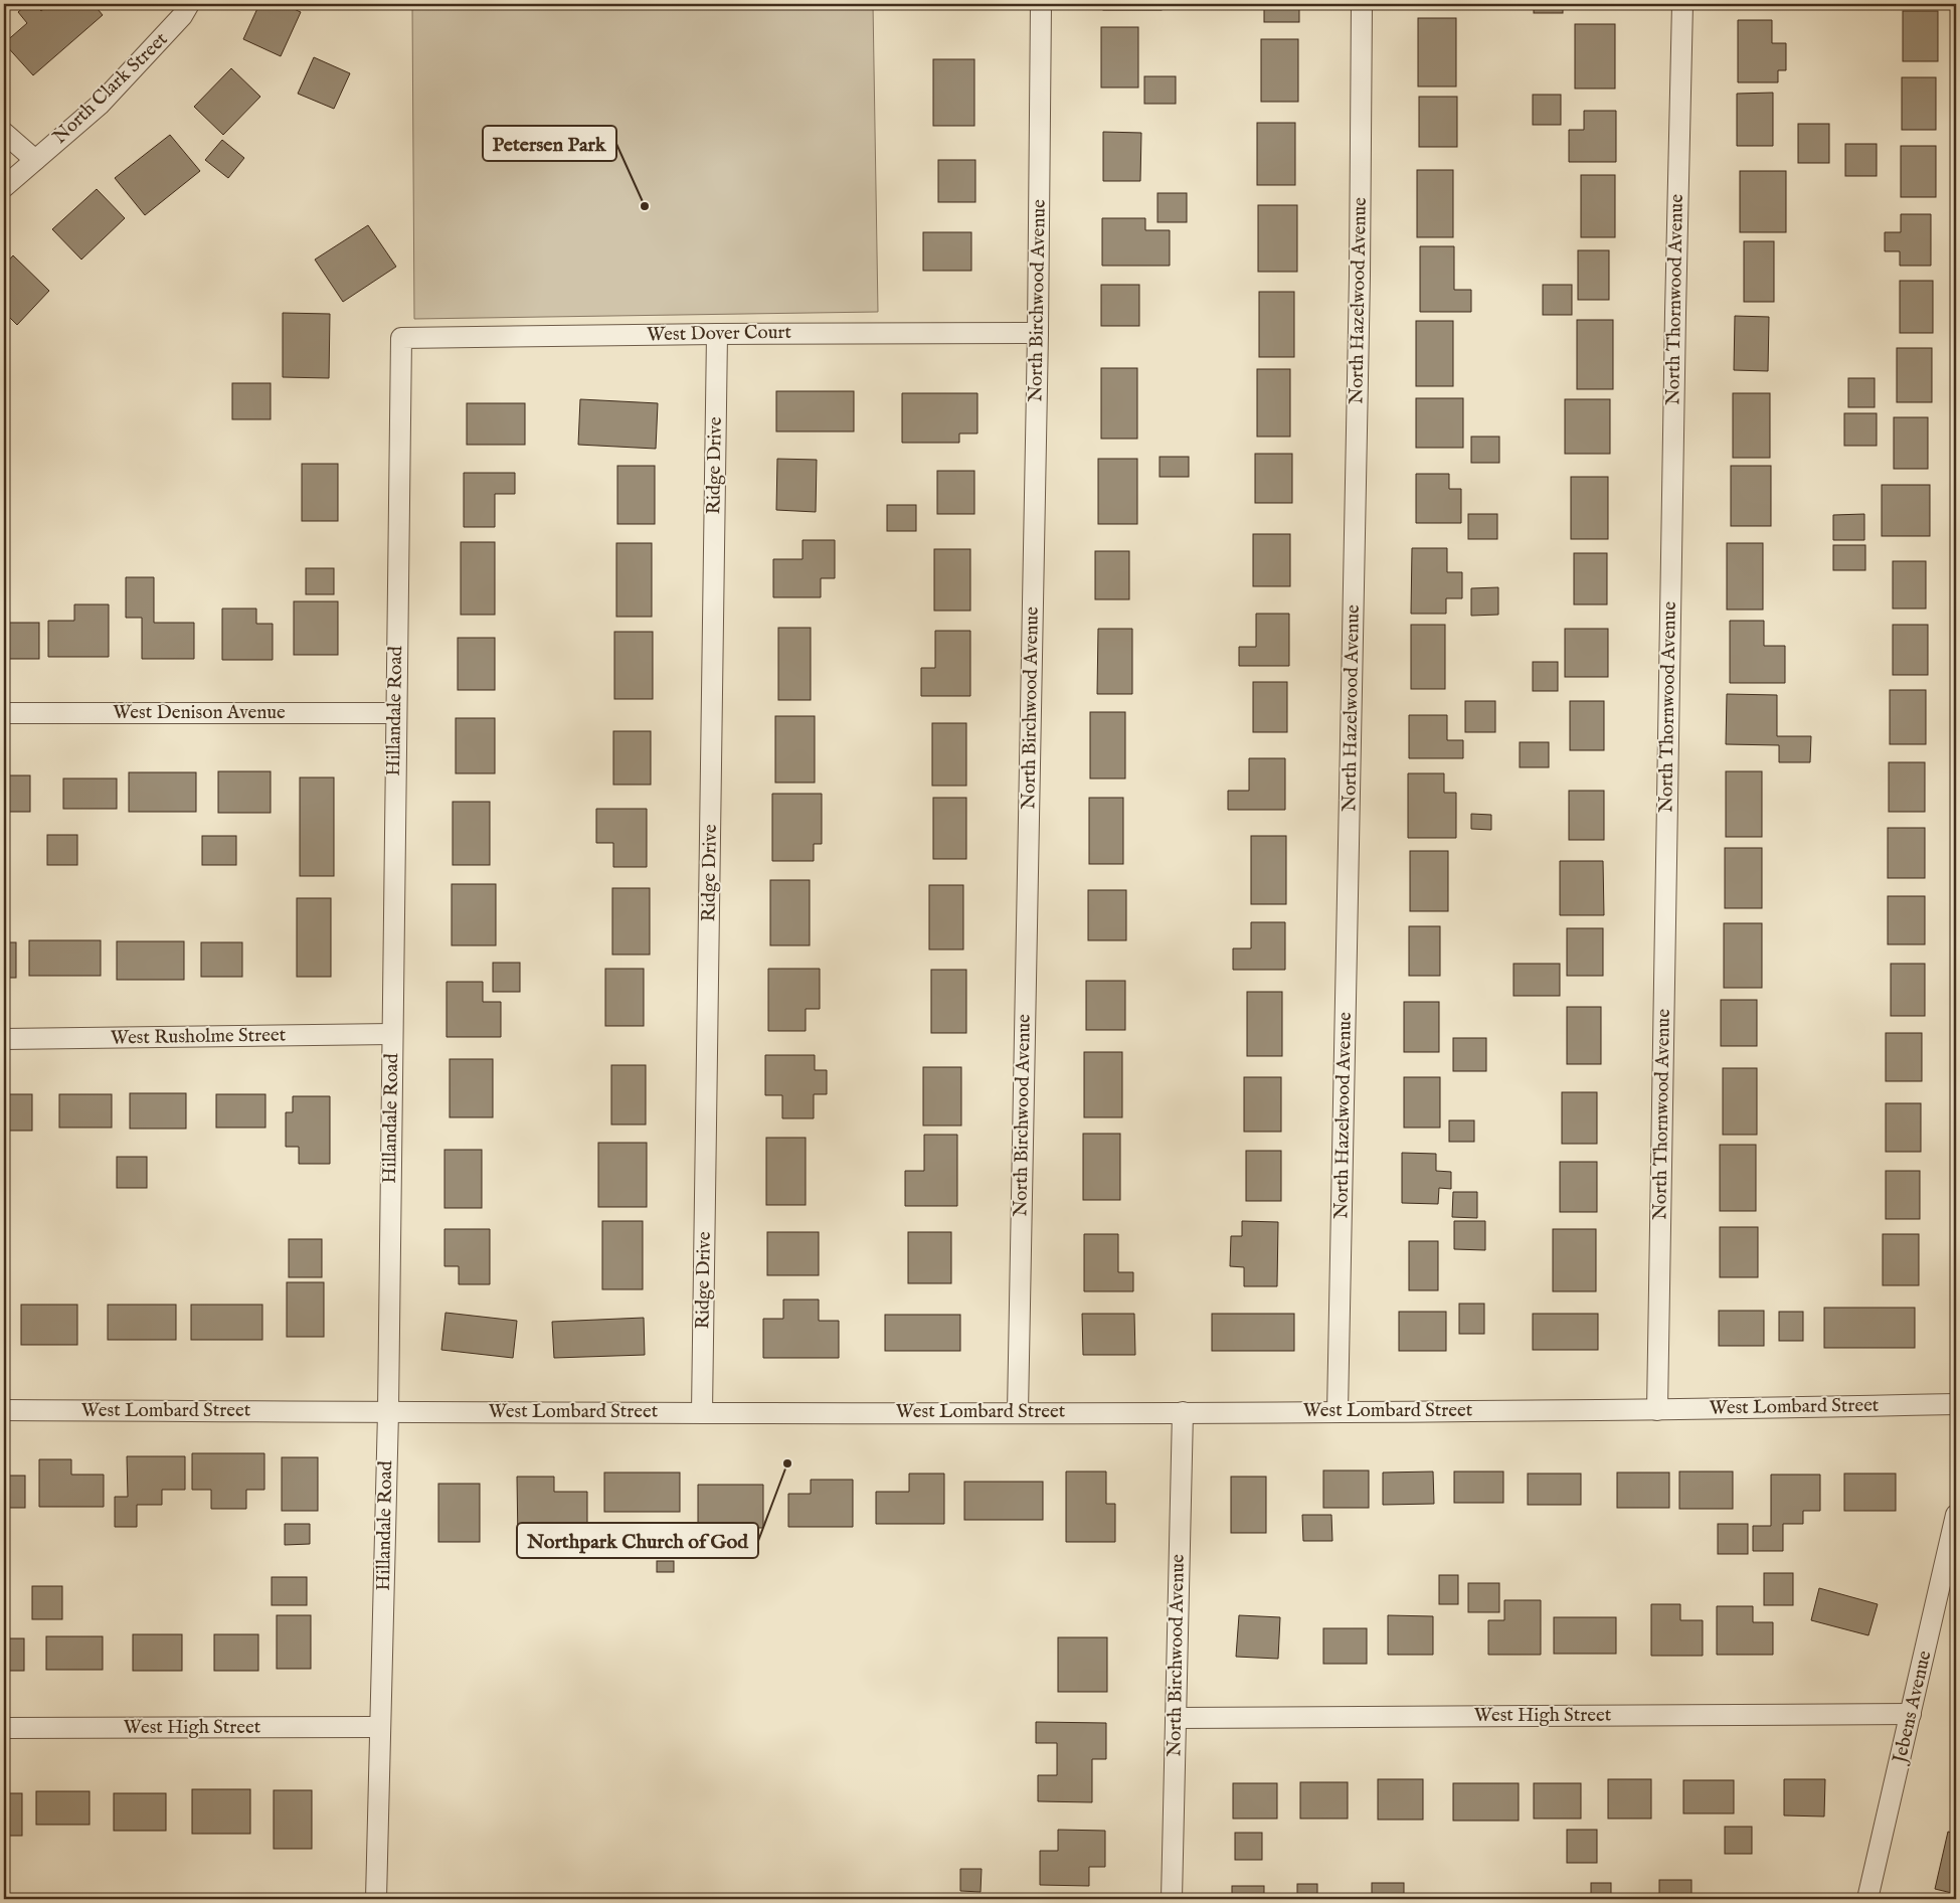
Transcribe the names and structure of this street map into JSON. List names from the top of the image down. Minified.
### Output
{"streets":{"street":["North Clark Street","North Thornwood Avenue","North Birchwood Avenue","North Hazelwood Avenue","West Dover Court","Ridge Drive","Hillandale Road","West Denison Avenue","West Rusholme Street","West Lombard Street","Jebens Avenue","West High Street"]},"crossings":[["North Thornwood Avenue","West Lombard Street"],["North Birchwood Avenue","West Dover Court"],["North Birchwood Avenue","West Lombard Street"],["North Birchwood Avenue","West High Street"],["North Hazelwood Avenue","West Lombard Street"],["West Dover Court","Ridge Drive"],["West Dover Court","Hillandale Road"],["Ridge Drive","West Lombard Street"],["Hillandale Road","West Denison Avenue"],["Hillandale Road","West Rusholme Street"],["Hillandale Road","West Lombard Street"],["Hillandale Road","West High Street"],["Jebens Avenue","West High Street"]],"places":["Petersen Park","Northpark Church of God"]}
